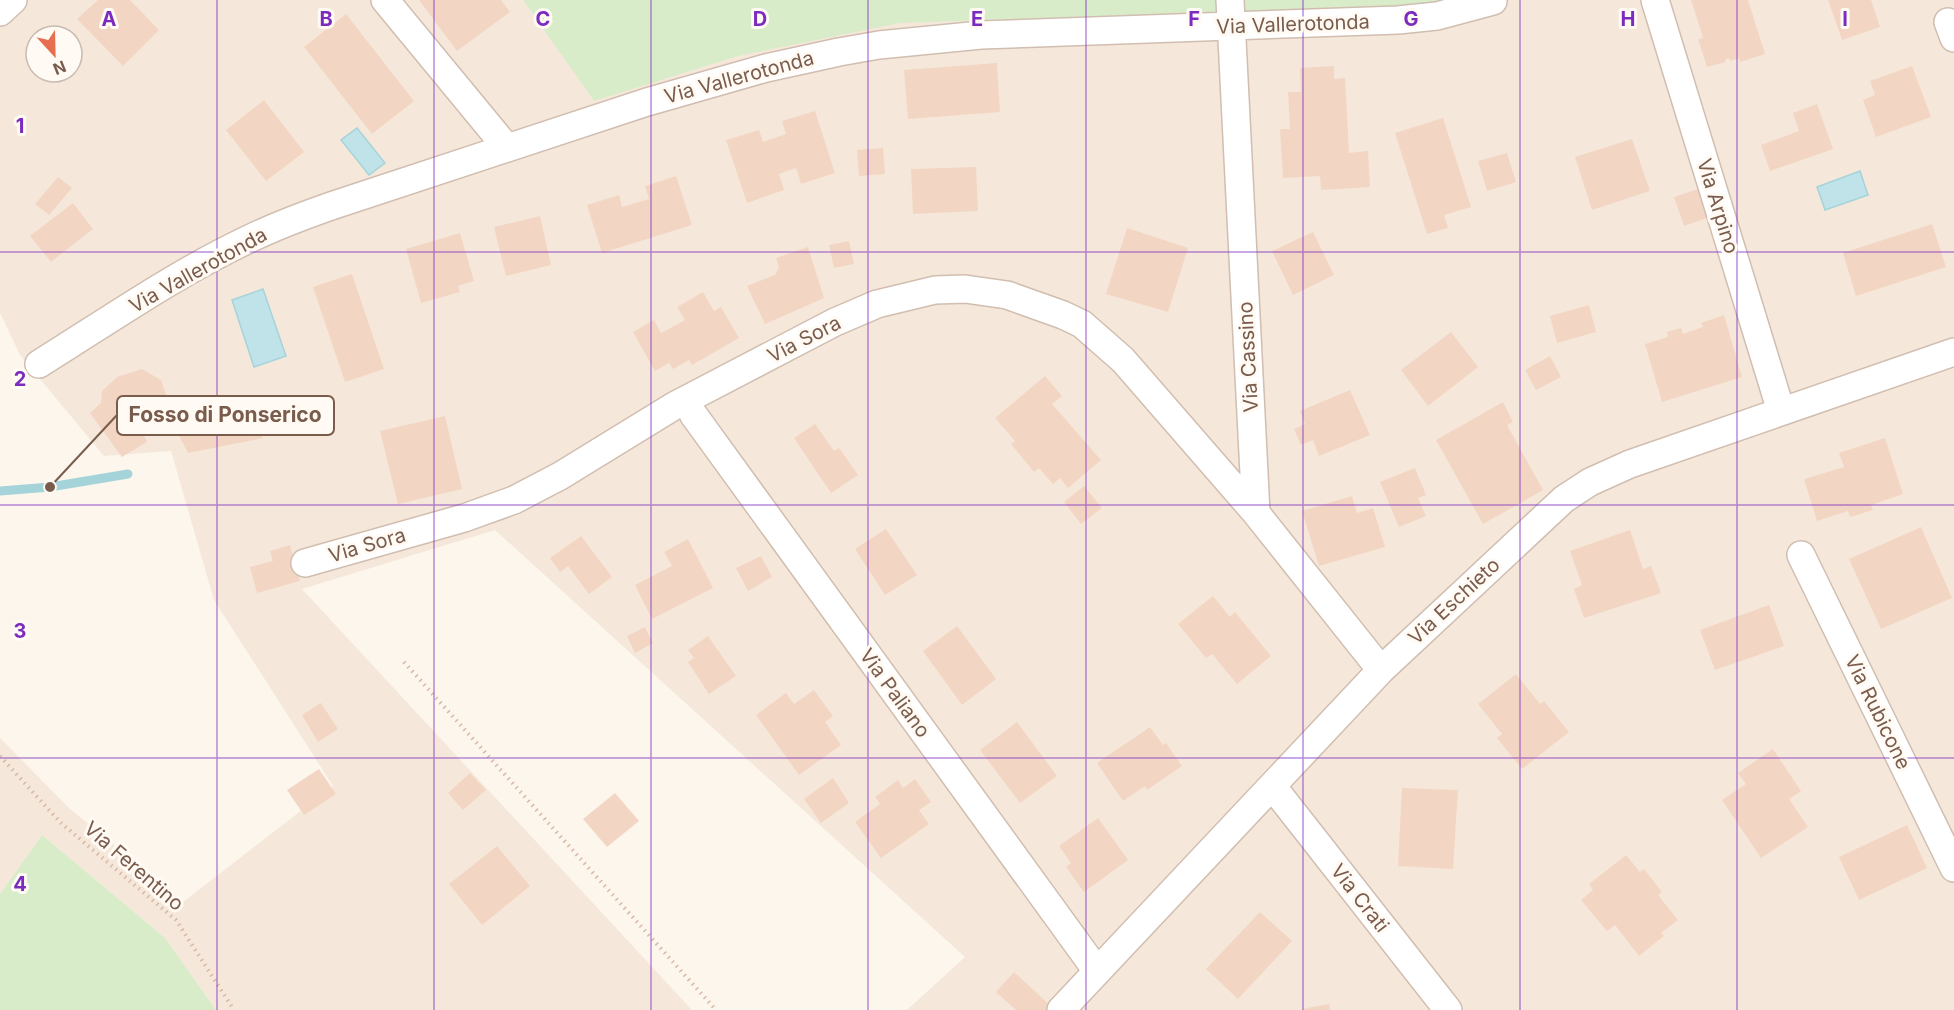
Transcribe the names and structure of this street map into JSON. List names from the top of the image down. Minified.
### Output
{"streets":{"street":["Via Vallerotonda","Via Arpino","Via Sora","Via Cassino","Via Eschieto","Via Paliano","Via Rubicone","Via Crati"],"path":["Via Ferentino"]},"crossings":[["Via Vallerotonda","Via Cassino"],["Via Arpino","Via Eschieto"],["Via Sora","Via Cassino"],["Via Eschieto","Via Paliano"],["Via Eschieto","Via Crati"]],"places":["Fosso di Ponserico"],"north":"bottom","grid":{"columns":["A","B","C","D","E","F","G","H","I"],"rows":["1","2","3","4"]}}
